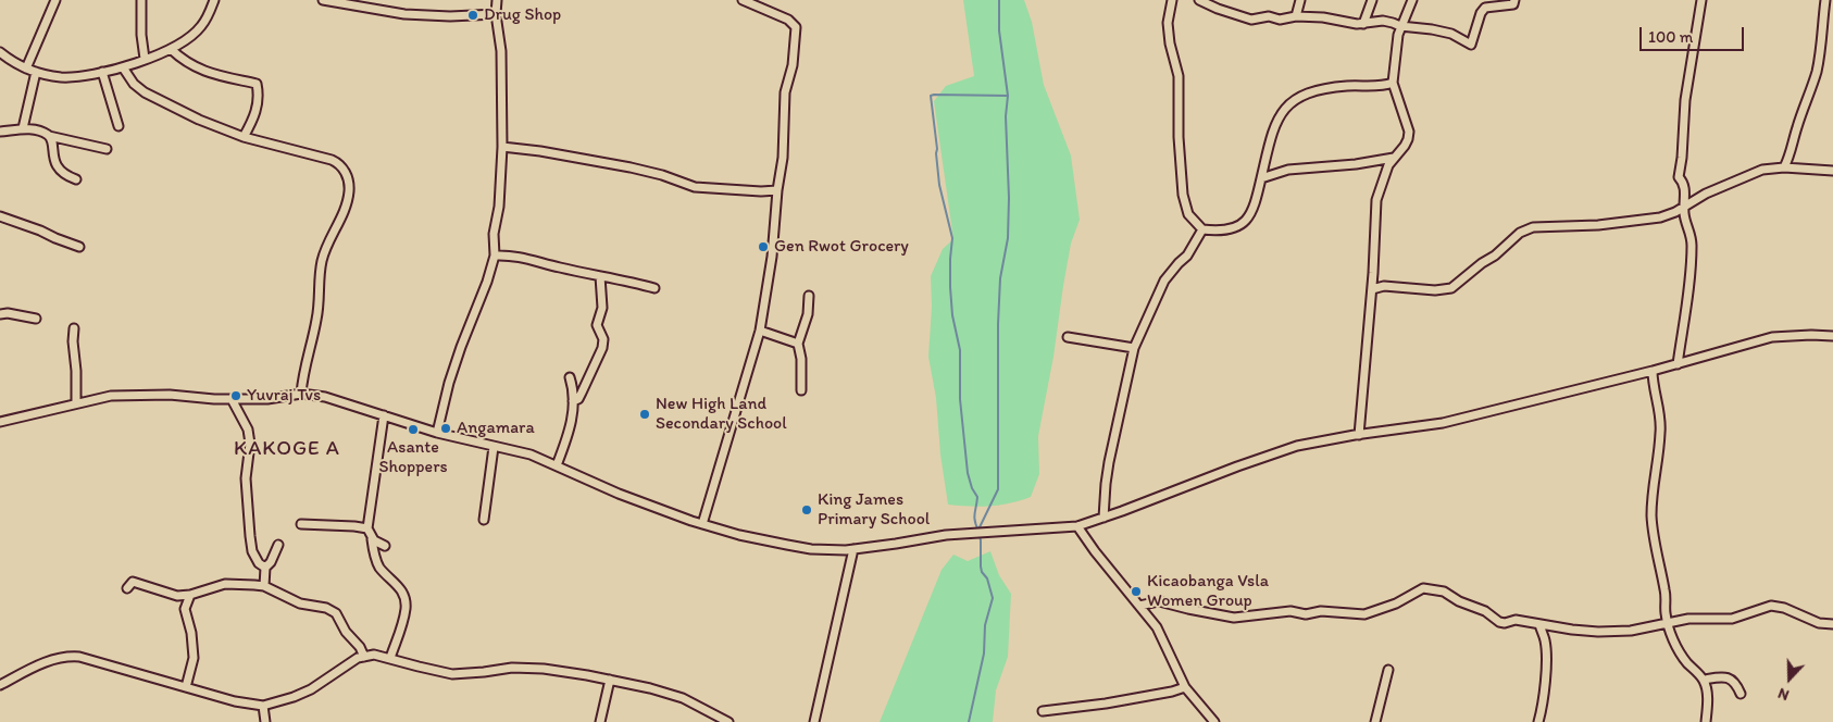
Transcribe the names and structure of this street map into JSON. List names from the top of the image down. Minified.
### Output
{"districts":["KAKOGE A"],"places":["Drug Shop","Gen Rwot Grocery","Yuvraj Tvs","New High Land Secondary School","Angamara","Asante Shoppers","King James Primary School","Kicaobanga Vsla Women Group"],"scale_bar":"100 m","north":"bottom"}
